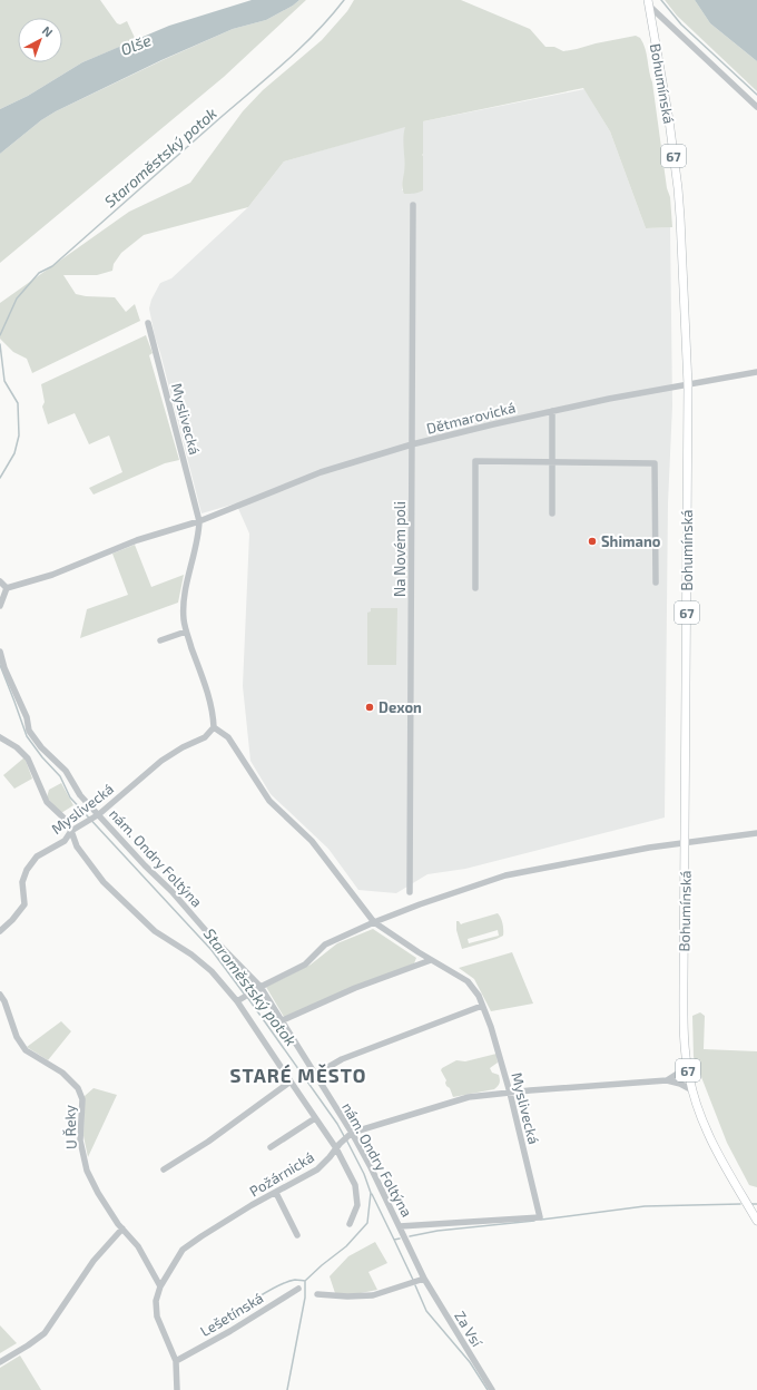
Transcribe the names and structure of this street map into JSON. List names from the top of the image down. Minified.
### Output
{"streets":{"main road":["Bohumínská","67"],"street":["Dětmarovická","Myslivecká","Na Novém poli","nám. Ondry Foltýna","U Řeky","Požárnická","Lešetínská","Za Vsí"]},"crossings":[["Bohumínská","Dětmarovická"],["Dětmarovická","Myslivecká"],["Dětmarovická","Na Novém poli"],["Myslivecká","nám. Ondry Foltýna"],["Myslivecká","Požárnická"],["nám. Ondry Foltýna","Požárnická"],["nám. Ondry Foltýna","Za Vsí"],["U Řeky","Požárnická"]],"districts":["STARÉ MĚSTO"],"water":["Olše","Staroměstský potok"],"places":["Shimano","Dexon"],"north":"top right"}
